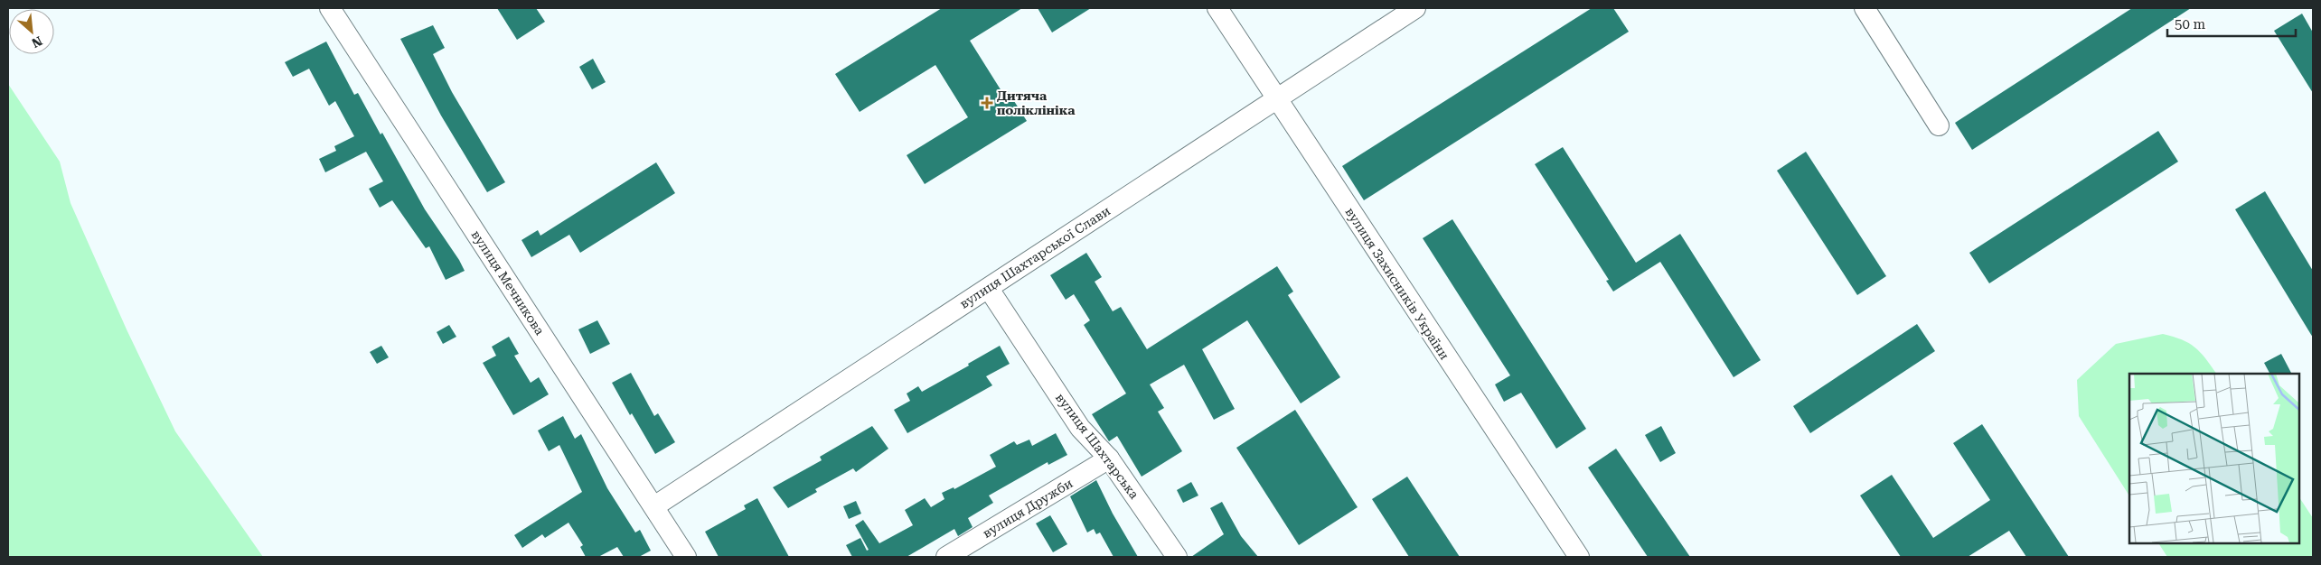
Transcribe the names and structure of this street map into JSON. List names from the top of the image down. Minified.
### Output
{"streets":{"street":["вулиця Шахтарської Слави","вулиця Мечникова","вулиця Захисників України","вулиця Шахтарська","вулиця Дружби"]},"crossings":[["вулиця Шахтарської Слави","вулиця Мечникова"],["вулиця Шахтарської Слави","вулиця Захисників України"],["вулиця Шахтарської Слави","вулиця Шахтарська"],["вулиця Шахтарська","вулиця Дружби"]],"places":{"health":["Дитяча поліклініка"]},"scale_bar":"50 m","north":"bottom right"}
